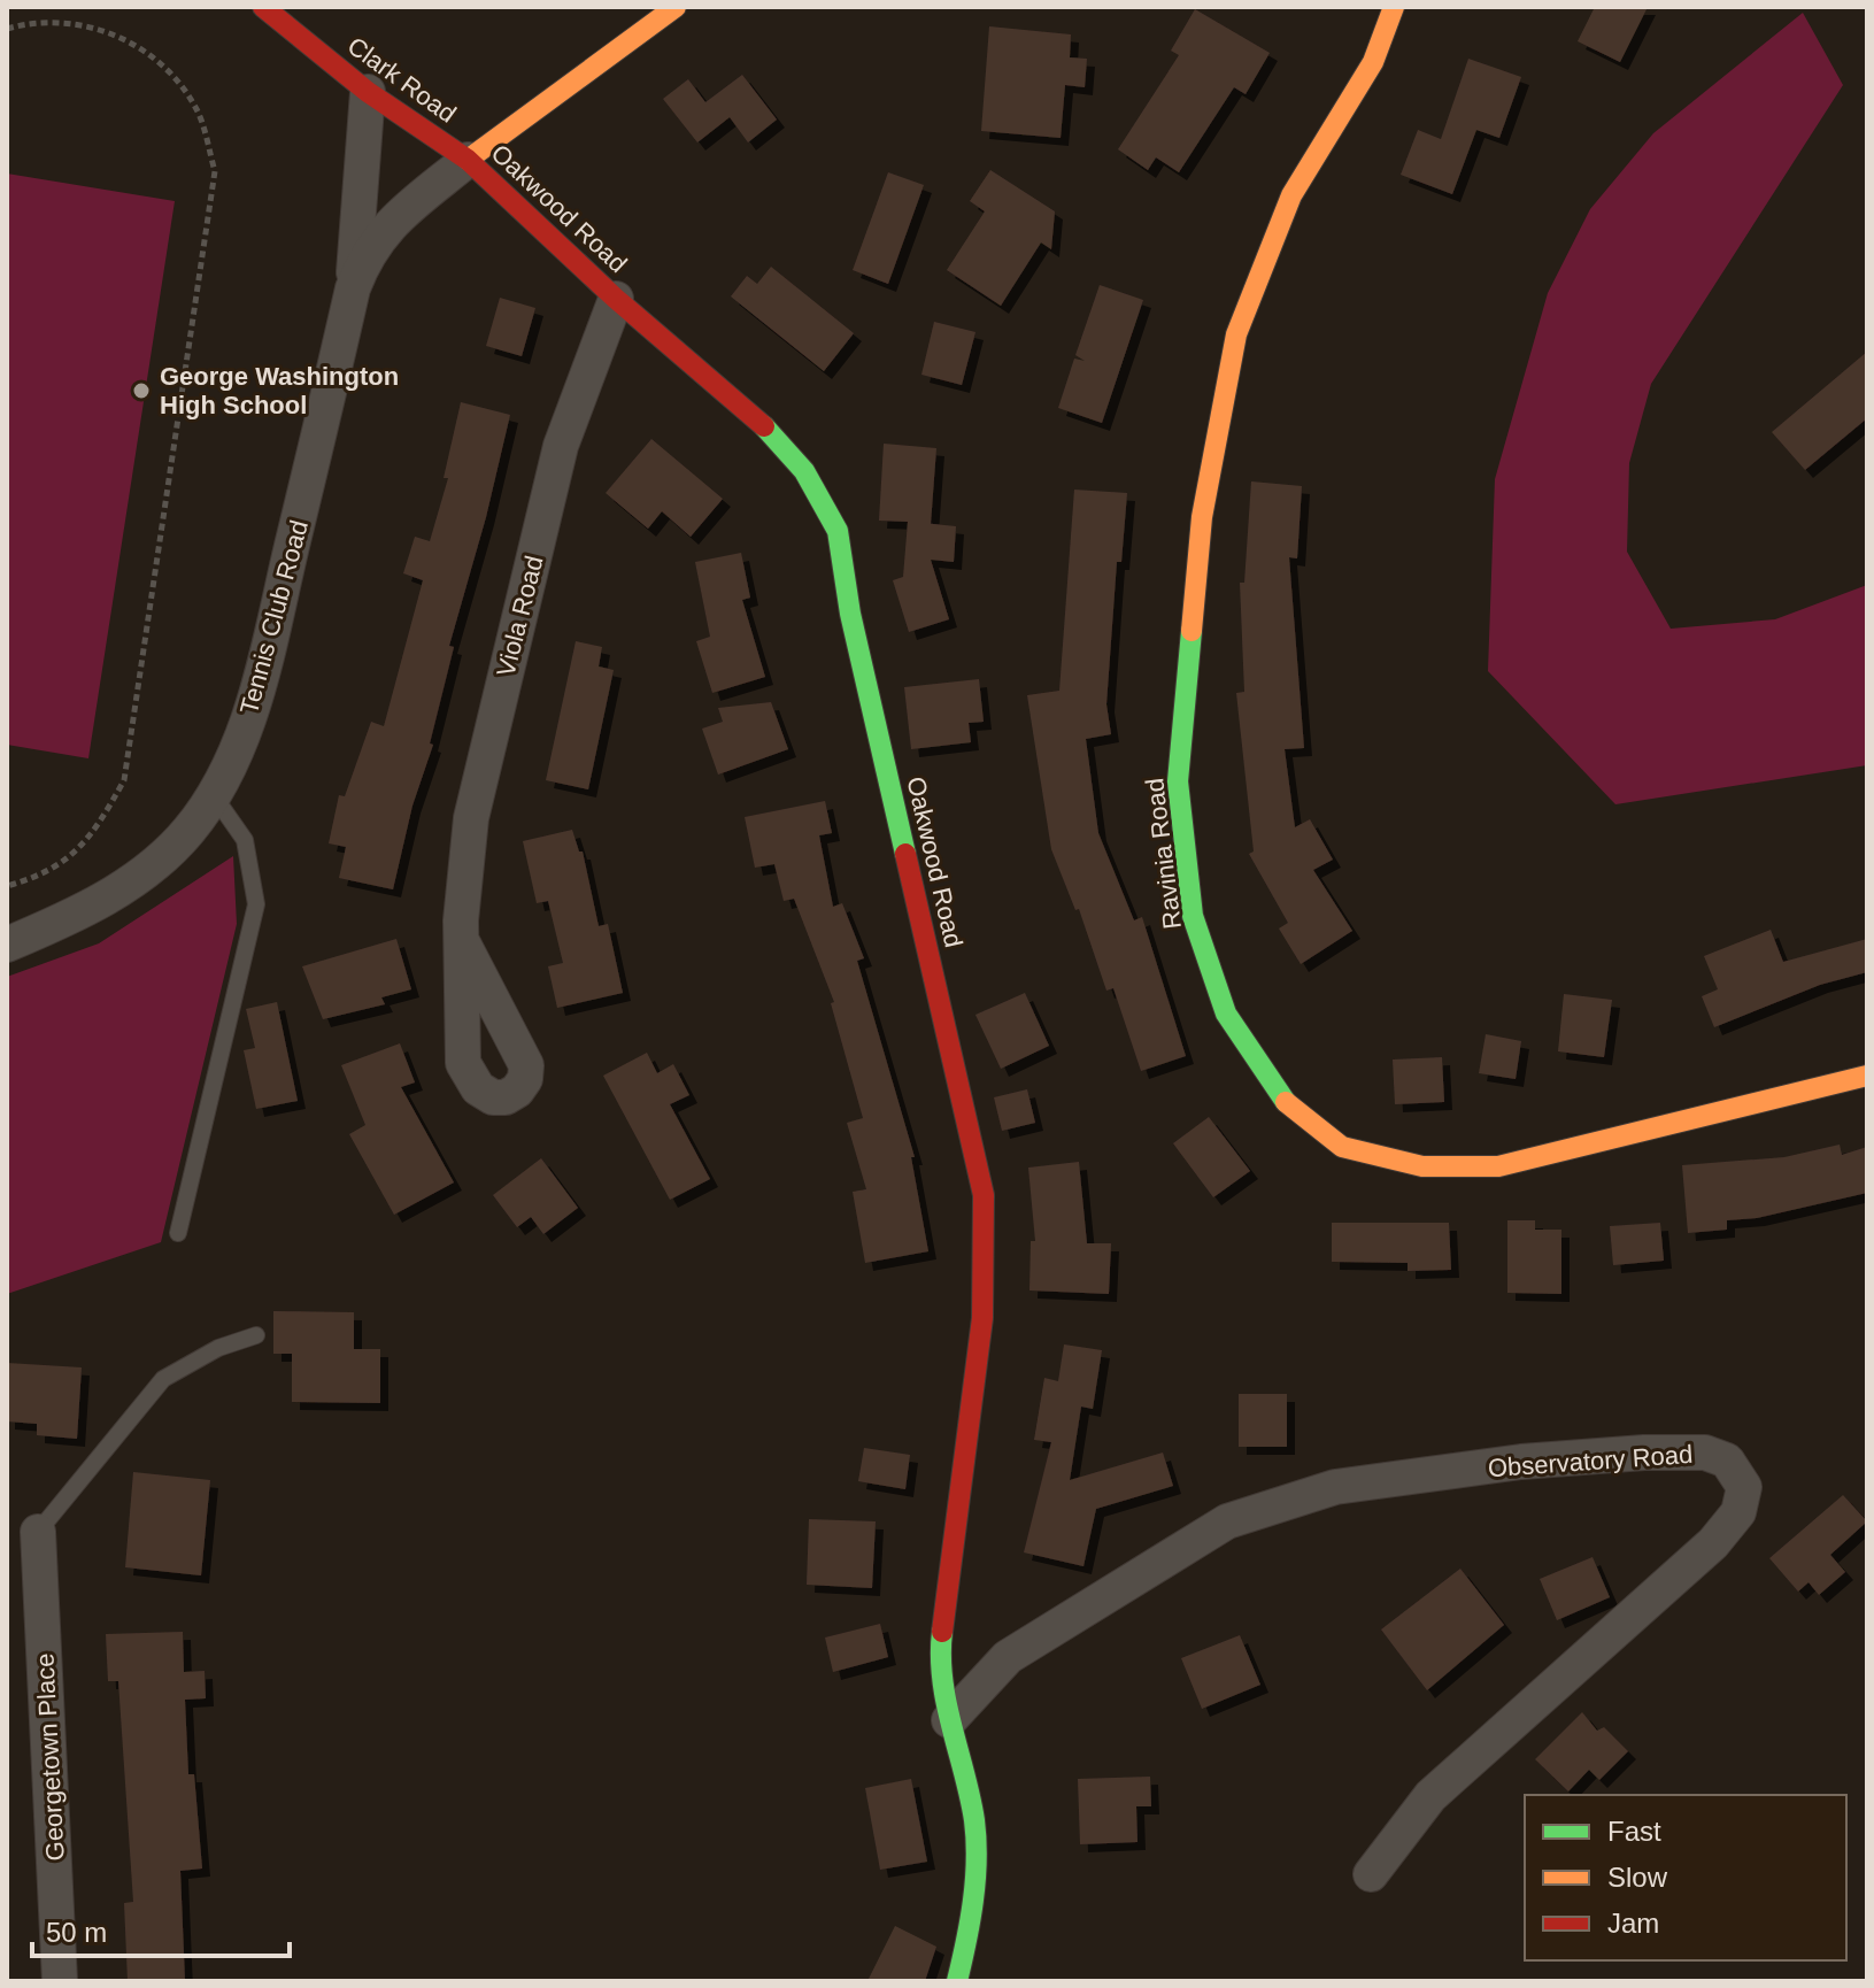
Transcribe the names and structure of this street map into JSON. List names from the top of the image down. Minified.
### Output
{"streets":{"main road":["Clark Road","Oakwood Road","Ravinia Road"],"street":["Viola Road","Tennis Club Road","Observatory Road","Georgetown Place"]},"crossings":[["Clark Road","Oakwood Road"],["Clark Road","Tennis Club Road"],["Oakwood Road","Viola Road"],["Oakwood Road","Tennis Club Road"],["Oakwood Road","Observatory Road"]],"places":["George Washington High School"],"legend":["Fast","Slow","Jam"],"scale_bar":"50 m"}
